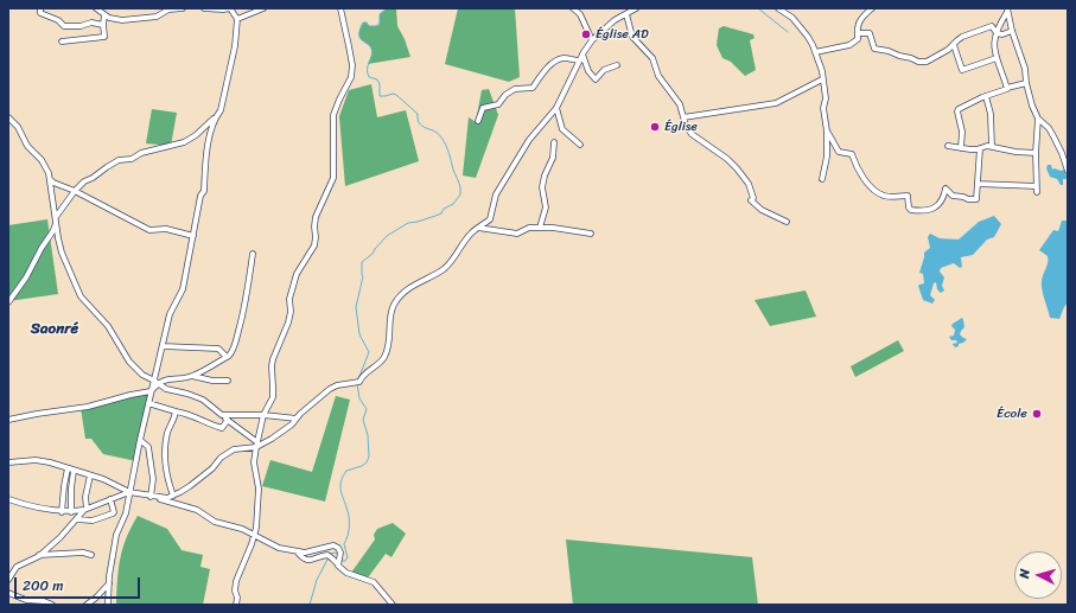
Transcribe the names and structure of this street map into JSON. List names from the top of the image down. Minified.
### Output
{"districts":["Saonré"],"places":["Église AD","Église","École"],"scale_bar":"200 m","north":"left"}
